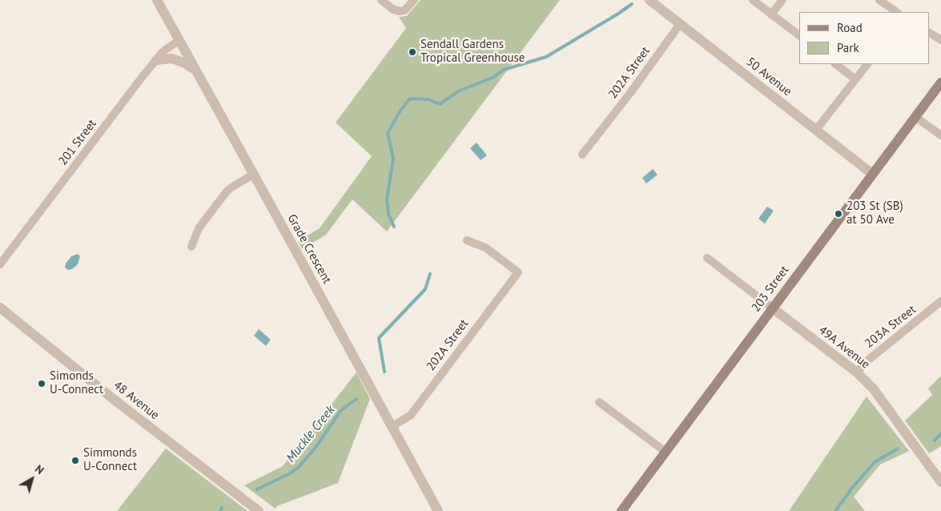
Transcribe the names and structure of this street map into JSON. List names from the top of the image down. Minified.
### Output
{"streets":{"main road":["203 Street"],"street":["202A Street","50 Avenue","201 Street","Grade Crescent","203A Street","49A Avenue","48 Avenue"]},"crossings":[["202A Street","50 Avenue"],["202A Street","Grade Crescent"],["50 Avenue","203 Street"],["201 Street","Grade Crescent"],["203 Street","49A Avenue"],["203A Street","49A Avenue"]],"water":["Muckle Creek"],"places":["Sendall Gardens Tropical Greenhouse","203 St (SB) at 50 Ave","Simonds U-Connect","Simmonds U-Connect"],"legend":["Road","Park"],"north":"top right"}
